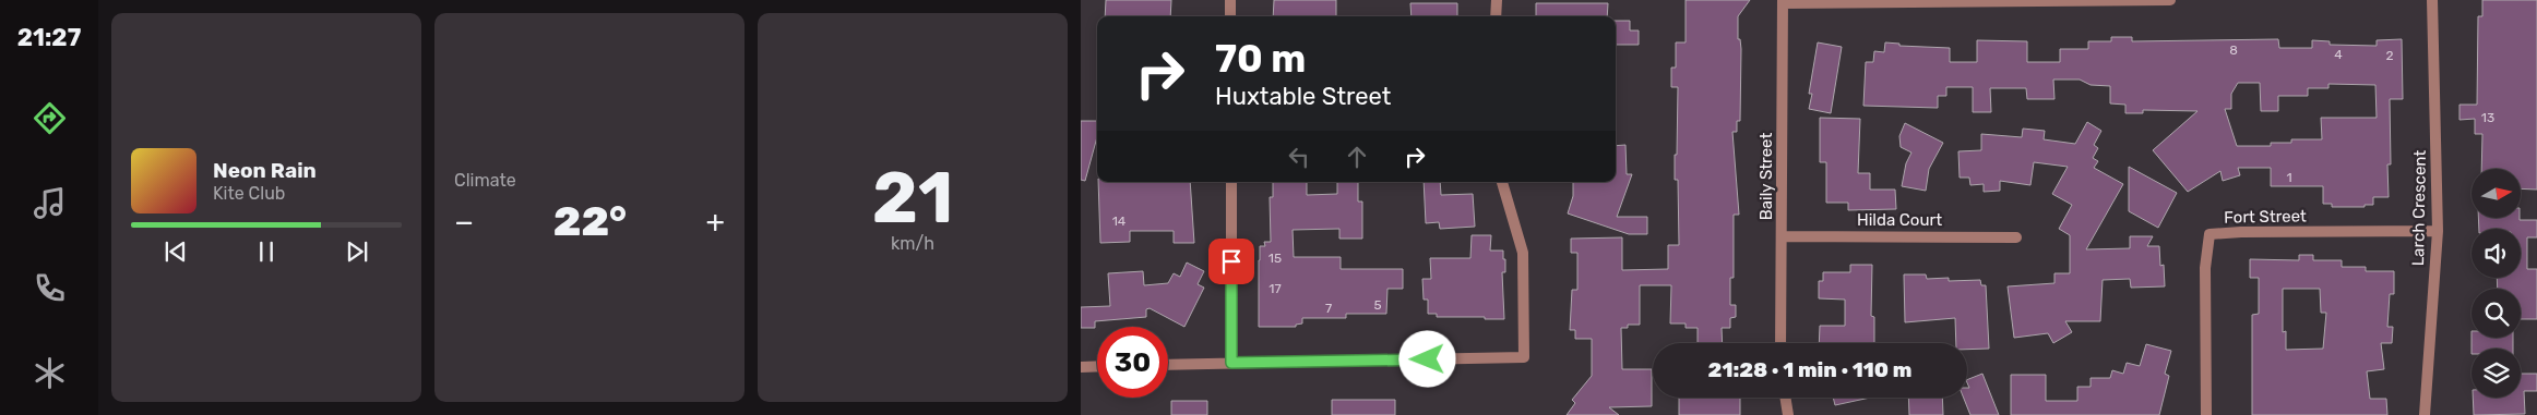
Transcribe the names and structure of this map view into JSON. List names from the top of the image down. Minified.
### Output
{"streets":{"street":["Baily Street","Larch Crescent","Fort Street","Hilda Court"]},"crossings":[["Baily Street","Hilda Court"],["Larch Crescent","Fort Street"]],"house_numbers":["8","4","2","13","1","14","15","17","5","7"],"north":"right","page":{"tabs":"21:27","tile":["Climate",["21","km/h"]],"turn":["70 m","Huxtable Street"],"song":["Neon Rain","Kite Club"],"heat":["−","22°","+"],"limit":"30","trip":"21:28 · 1 min · 110 m"}}
